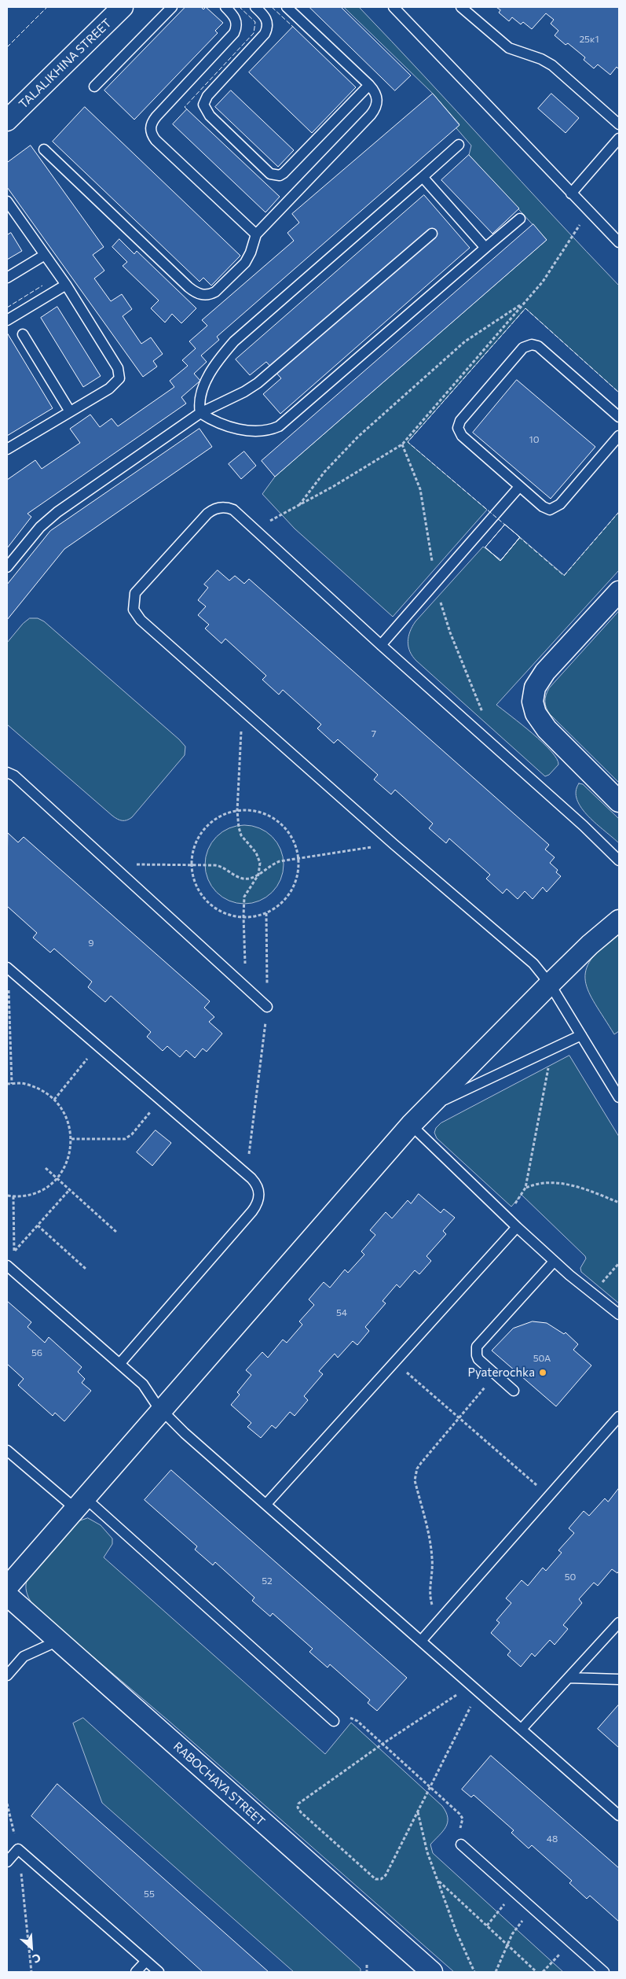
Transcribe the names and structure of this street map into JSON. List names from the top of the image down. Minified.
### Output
{"streets":{"street":["TALALIKHINA STREET","RABOCHAYA STREET"]},"places":["Pyaterochka"],"house_numbers":["25к1","10","7","9","54","56","50А","50","52","48","55"],"north":"bottom right"}
